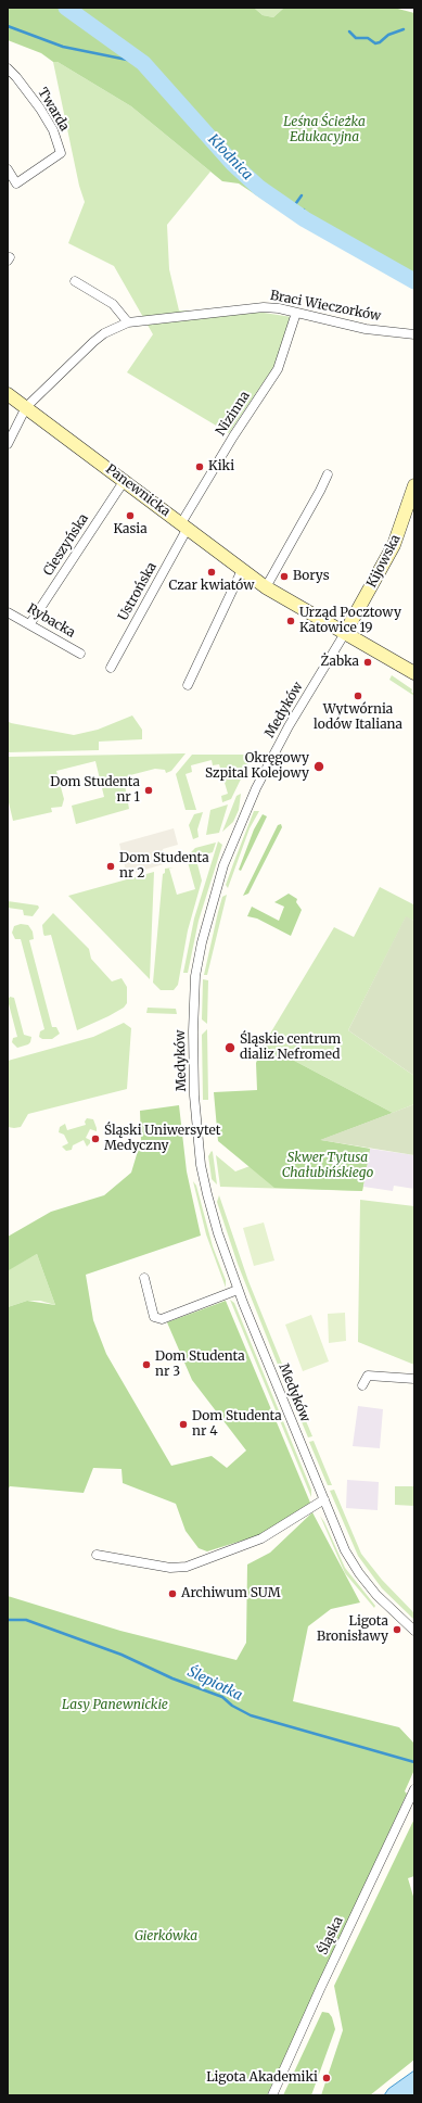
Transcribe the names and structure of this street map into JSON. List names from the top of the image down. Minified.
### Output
{"streets":{"street":["Twarda","Braci Wieczorków","Nizinna","Panewnicka","Cieszyńska","Kijowska","Ustrońska","Rybacka","Medyków","Śląska"]},"crossings":[["Braci Wieczorków","Nizinna"],["Braci Wieczorków","Panewnicka"],["Nizinna","Panewnicka"],["Nizinna","Ustrońska"],["Panewnicka","Cieszyńska"],["Panewnicka","Kijowska"],["Panewnicka","Ustrońska"],["Panewnicka","Medyków"],["Cieszyńska","Rybacka"],["Kijowska","Medyków"]],"water":["Kłodnica","Ślepiotka"],"parks":["Leśna Ścieżka Edukacyjna","Skwer Tytusa Chałubińskiego","Lasy Panewnickie","Gierkówka"],"places":["Kiki","Kasia","Czar kwiatów","Borys","Urząd Pocztowy Katowice 19","Żabka","Wytwórnia lodów Italiana","Okręgowy Szpital Kolejowy","Dom Studenta nr 1","Dom Studenta nr 2","Śląskie centrum dializ Nefromed","Śląski Uniwersytet Medyczny","Dom Studenta nr 3","Dom Studenta nr 4","Archiwum SUM","Ligota Bronisławy","Ligota Akademiki"]}
